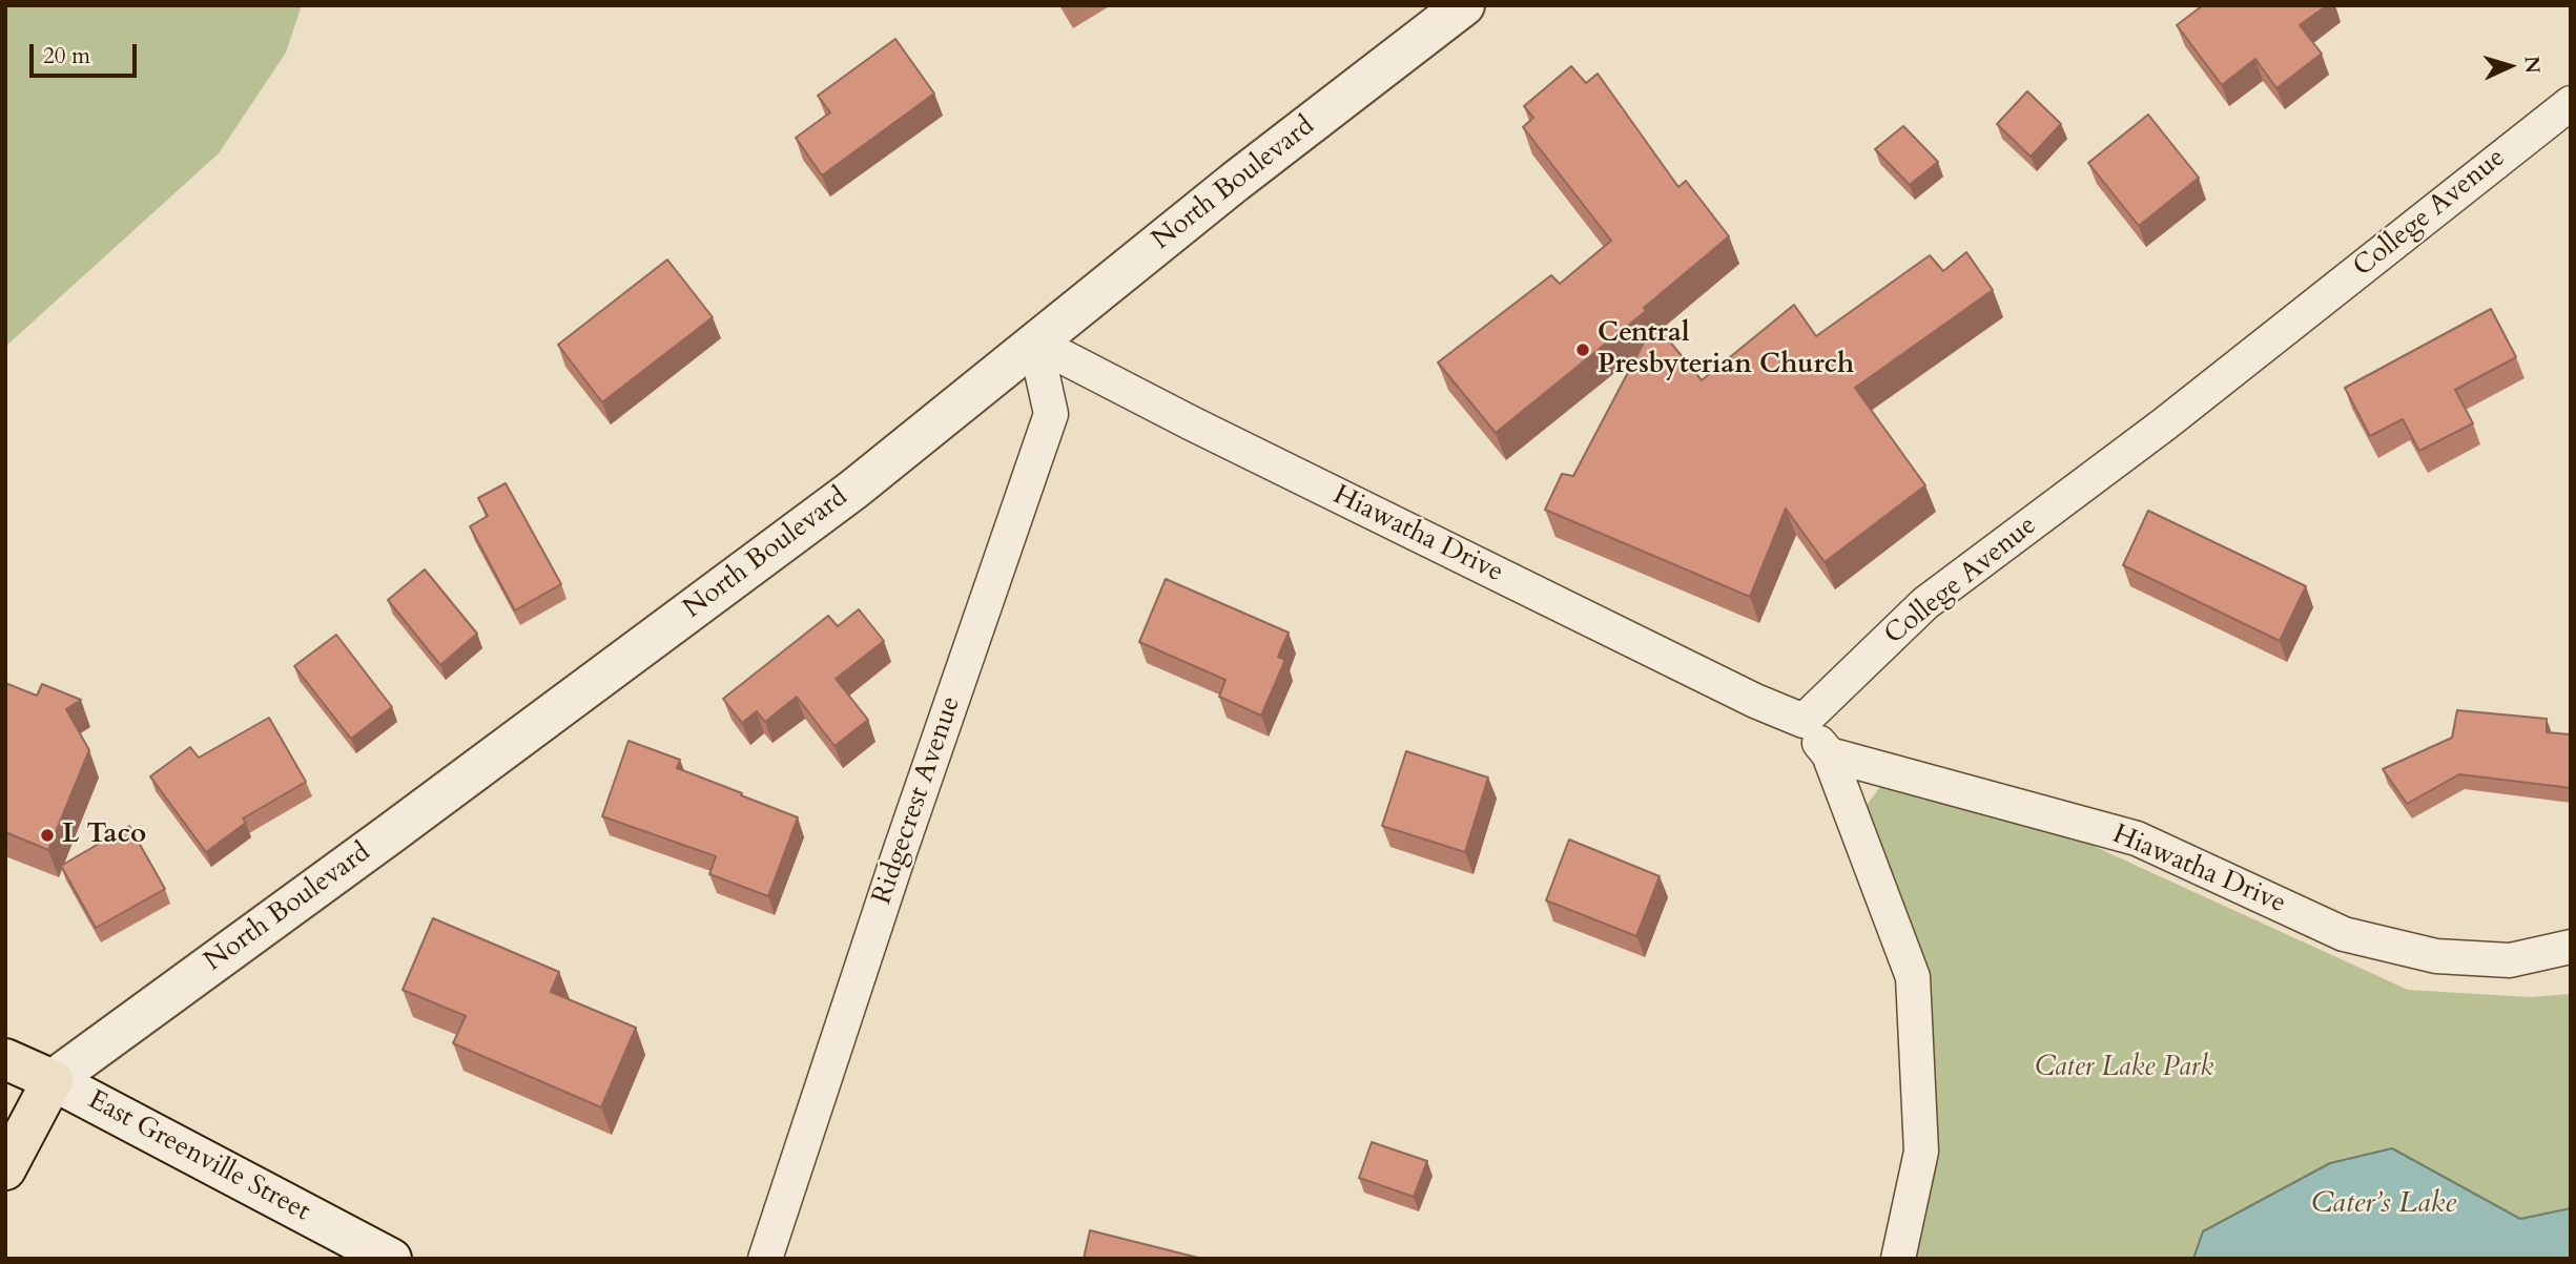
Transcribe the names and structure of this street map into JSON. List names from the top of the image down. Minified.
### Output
{"streets":{"main road":["East Greenville Street"],"street":["North Boulevard","College Avenue","Hiawatha Drive","Ridgecrest Avenue"]},"crossings":[["North Boulevard","Hiawatha Drive"],["North Boulevard","Ridgecrest Avenue"],["North Boulevard","East Greenville Street"],["College Avenue","Hiawatha Drive"],["Hiawatha Drive","Ridgecrest Avenue"]],"water":["Cater’s Lake"],"parks":["Cater Lake Park"],"places":["Central Presbyterian Church","L Taco"],"scale_bar":"20 m","north":"right"}
